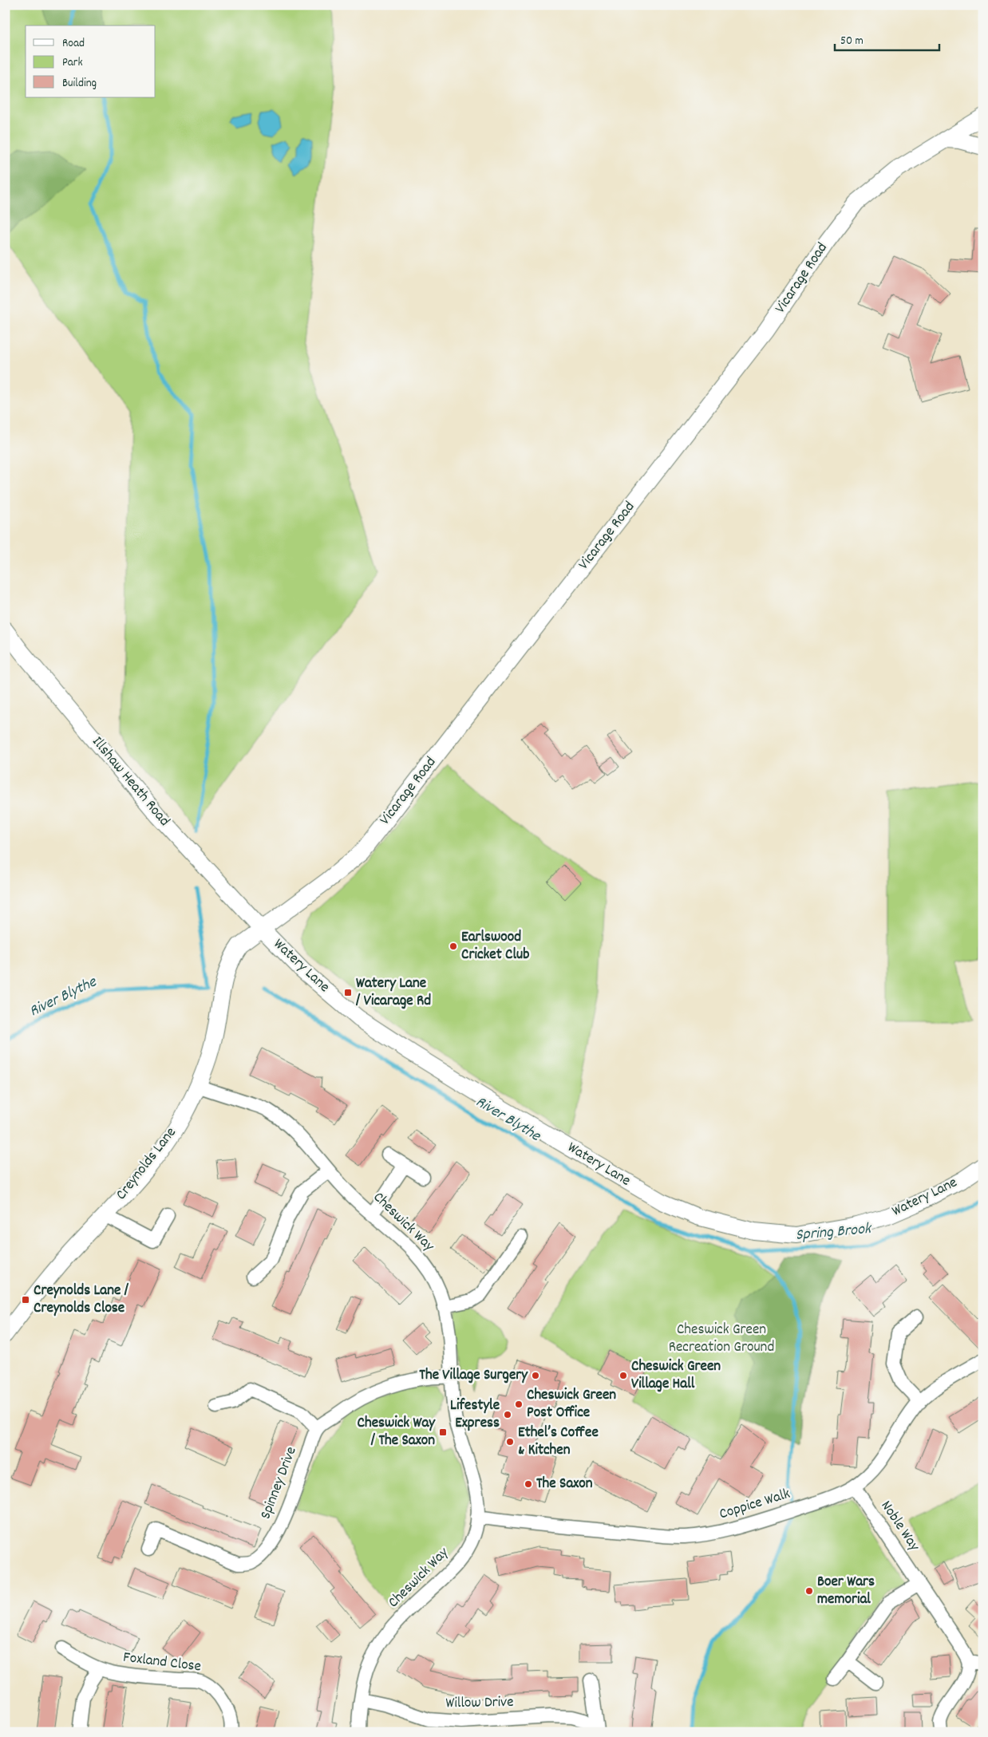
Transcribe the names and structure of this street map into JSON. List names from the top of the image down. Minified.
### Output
{"streets":{"street":["Vicarage Road","Illshaw Heath Road","Watery Lane","Creynolds Lane","Cheswick Way","Spinney Drive","Coppice Walk","Noble Way","Foxland Close","Willow Drive"]},"crossings":[["Vicarage Road","Illshaw Heath Road"],["Vicarage Road","Watery Lane"],["Vicarage Road","Creynolds Lane"],["Illshaw Heath Road","Watery Lane"],["Illshaw Heath Road","Creynolds Lane"],["Watery Lane","Creynolds Lane"],["Creynolds Lane","Cheswick Way"],["Cheswick Way","Coppice Walk"],["Cheswick Way","Willow Drive"],["Coppice Walk","Noble Way"]],"water":["River Blythe","Spring Brook"],"parks":["Cheswick Green Recreation Ground"],"places":{"other":["Earlswood Cricket Club","The Village Surgery","Cheswick Green Village Hall","Cheswick Green Post Office","Lifestyle Express","Ethel’s Coffee & Kitchen","The Saxon","Boer Wars memorial"],"transit":["Watery Lane / Vicarage Rd","Creynolds Lane / Creynolds Close","Cheswick Way / The Saxon"]},"legend":["Road","Park","Building"],"scale_bar":"50 m"}
